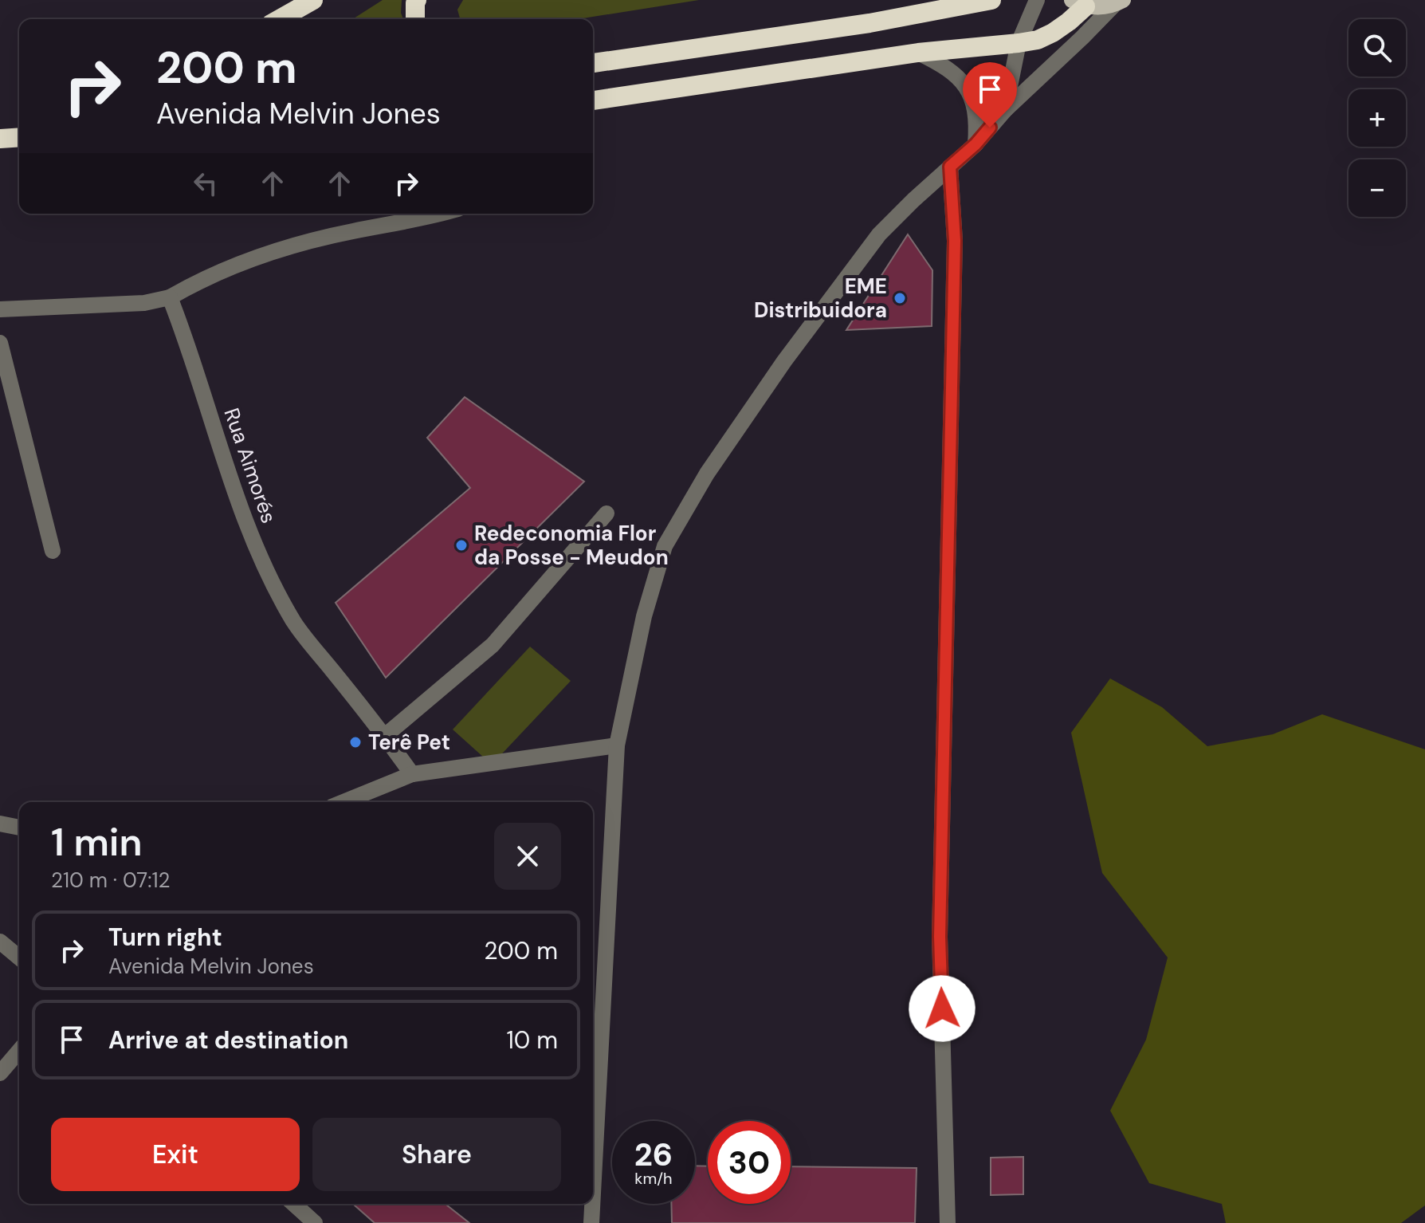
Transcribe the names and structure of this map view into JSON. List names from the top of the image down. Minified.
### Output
{"streets":{"street":["Rua Aimorés"]},"places":["EME Distribuidora","Redeconomia Flor da Posse - Meudon","Terê Pet"],"page":{"map_buttons":["+","−"],"turn":["200 m","Avenida Melvin Jones"],"heading":["1 min","210 m · 07:12"],"list":[{"name":"Turn right","note":"Avenida Melvin Jones","value":"200 m"},{"name":"Arrive at destination","value":"10 m"}],"buttons":["Exit","Share"],"speed":"26 km/h","limit":"30"}}
